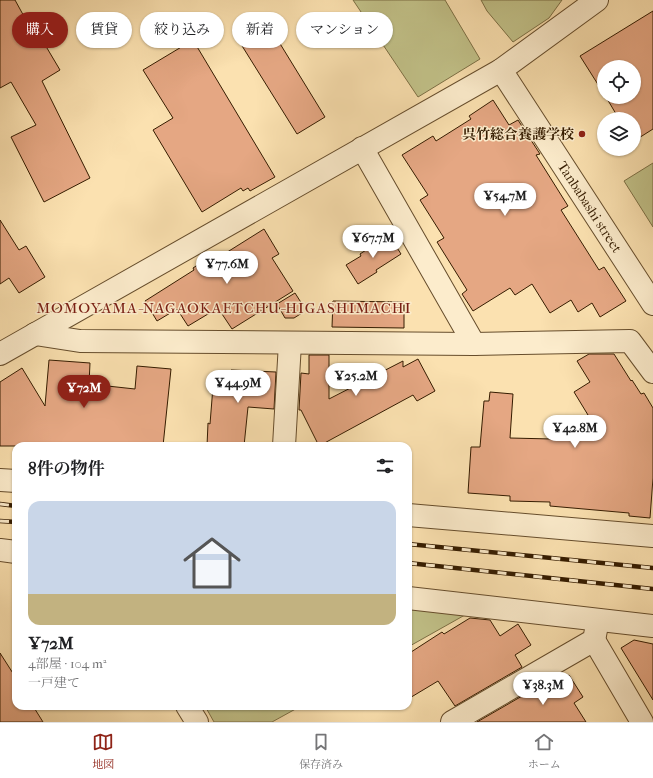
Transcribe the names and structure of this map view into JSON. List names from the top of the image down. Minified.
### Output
{"streets":{"street":["Tanbabashi street"]},"districts":["MOMOYAMA-NAGAOKAETCHU-HIGASHIMACHI"],"places":["呉竹総合養護学校"],"page":{"chip":["購入","賃貸","絞り込み","新着","マンション"],"price":["¥54.7M","¥67.7M","¥77.6M","¥25.2M","¥44.9M","¥72M","¥42.8M","¥38.3M"],"heading":"8件の物件","list":[{"name":"¥72M","note":"4部屋 · 104 m² · 一戸建て"}],"tabs":["地図","保存済み","ホーム"]}}
